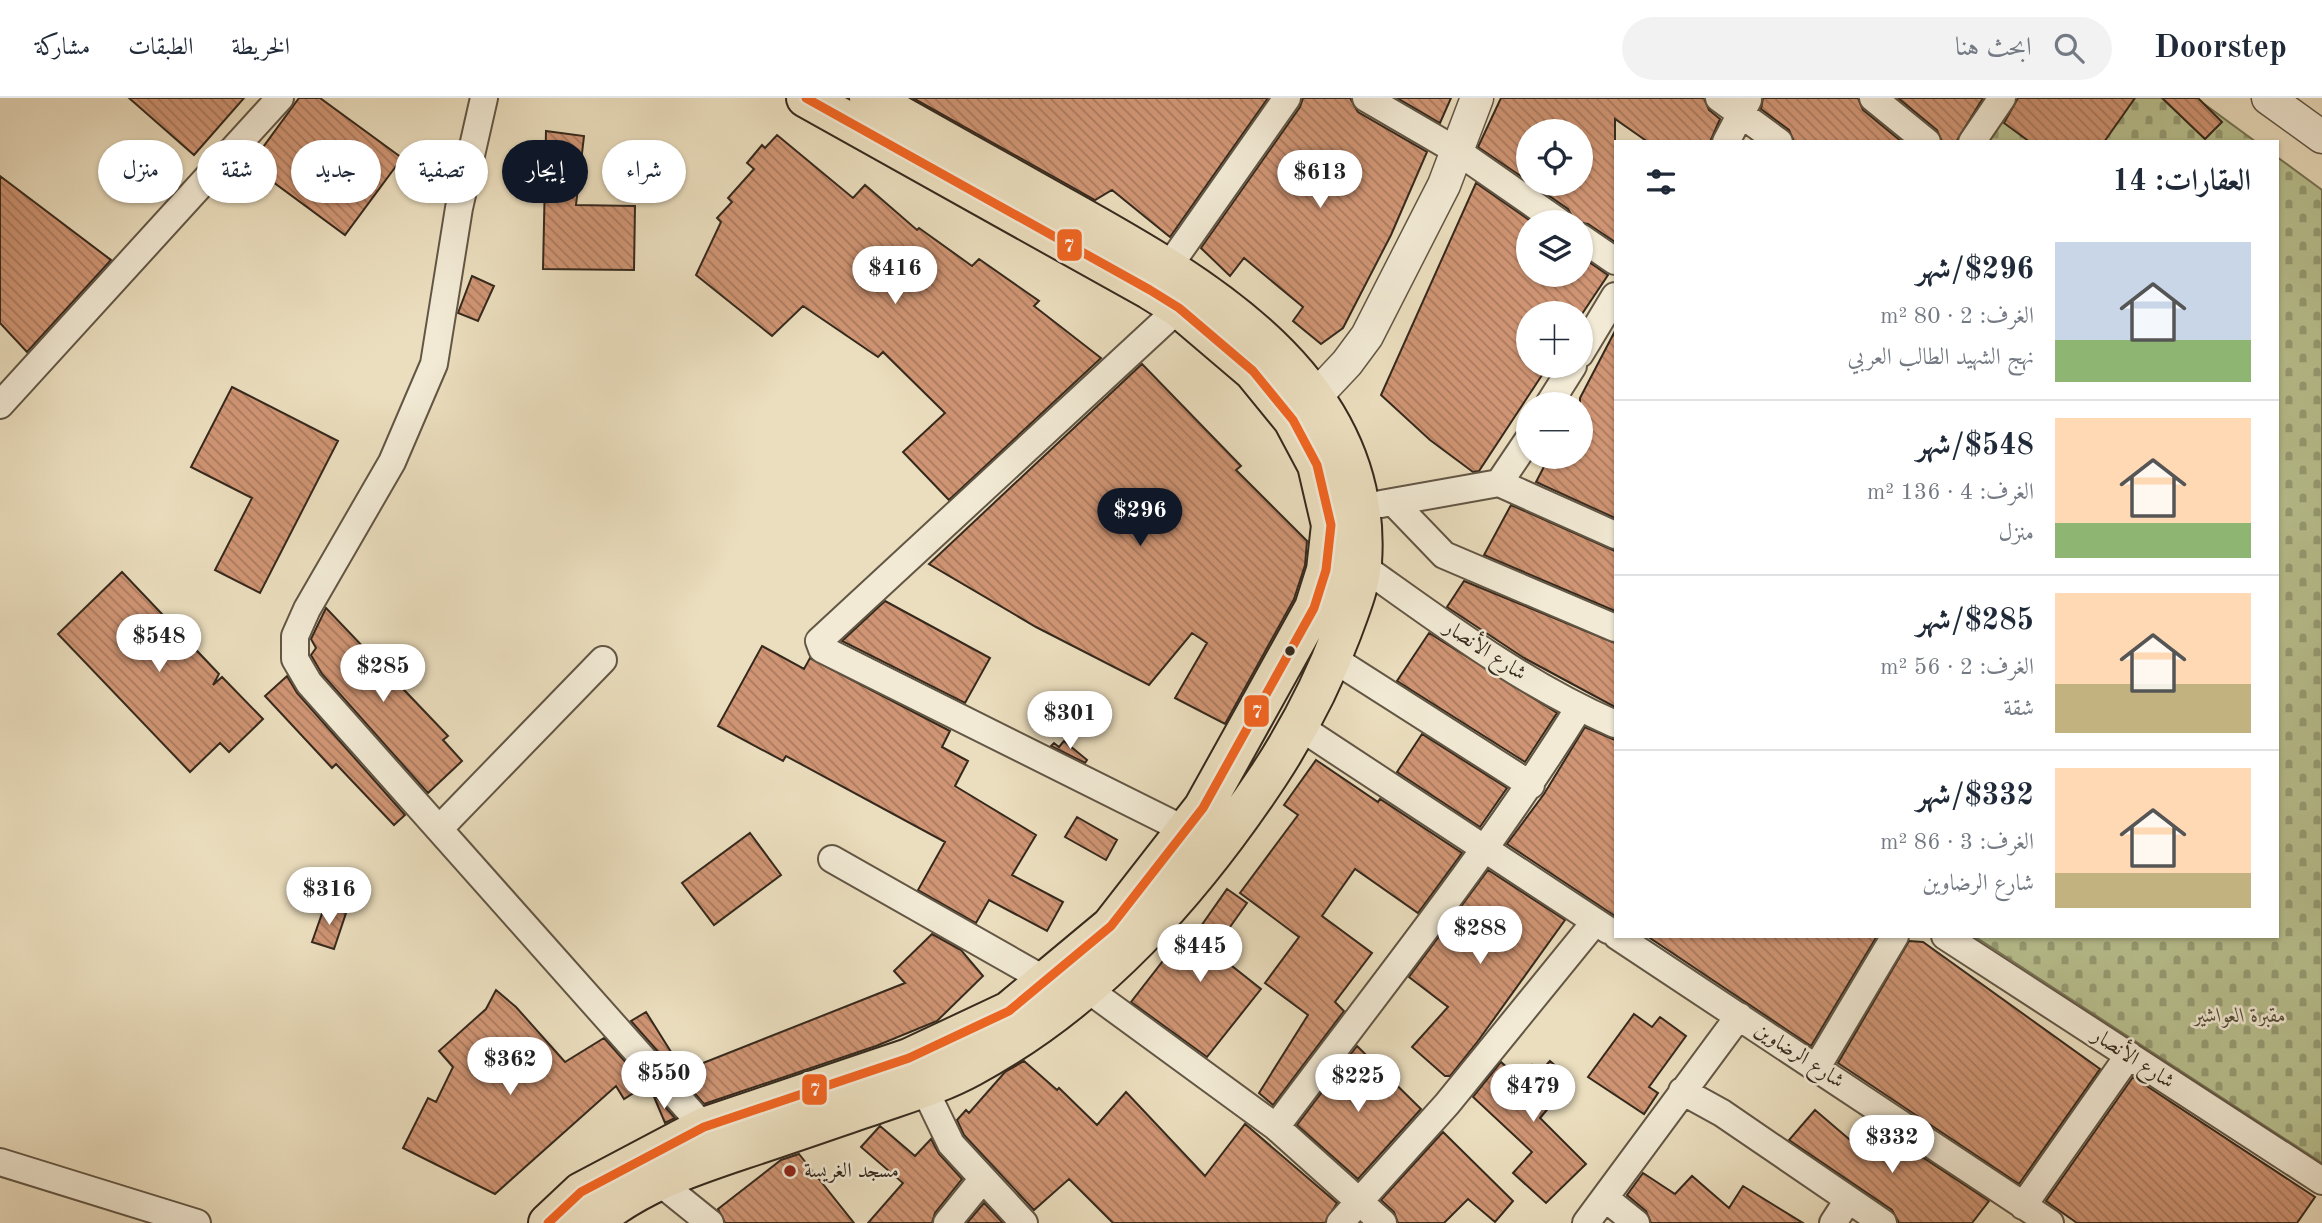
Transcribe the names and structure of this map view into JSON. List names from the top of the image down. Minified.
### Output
{"streets":{"street":["شارع الأنصار","شارع الرضاوين"]},"parks":["مقبرة العواشير"],"places":["مسجد الغريسة"],"lines":["transit line 7"],"page":{"header":"Doorstep","search":"ابحث هنا","nav":["الخريطة","الطبقات","مشاركة"],"map_buttons":["+","−"],"chip":["شراء","إيجار","تصفية","جديد","شقة","منزل"],"heading":"العقارات: 14","price":["$613","$416","$296","$548","$285","$301","$316","$288","$445","$362","$550","$225","$479","$332"],"list":[{"name":"$296/شهر","note":"الغرف: 2 · 80 m² · نهج الشهيد الطالب العربي"},{"name":"$548/شهر","note":"الغرف: 4 · 136 m² · منزل"},{"name":"$285/شهر","note":"الغرف: 2 · 56 m² · شقة"},{"name":"$332/شهر","note":"الغرف: 3 · 86 m² · شارع الرضاوين"}]}}
